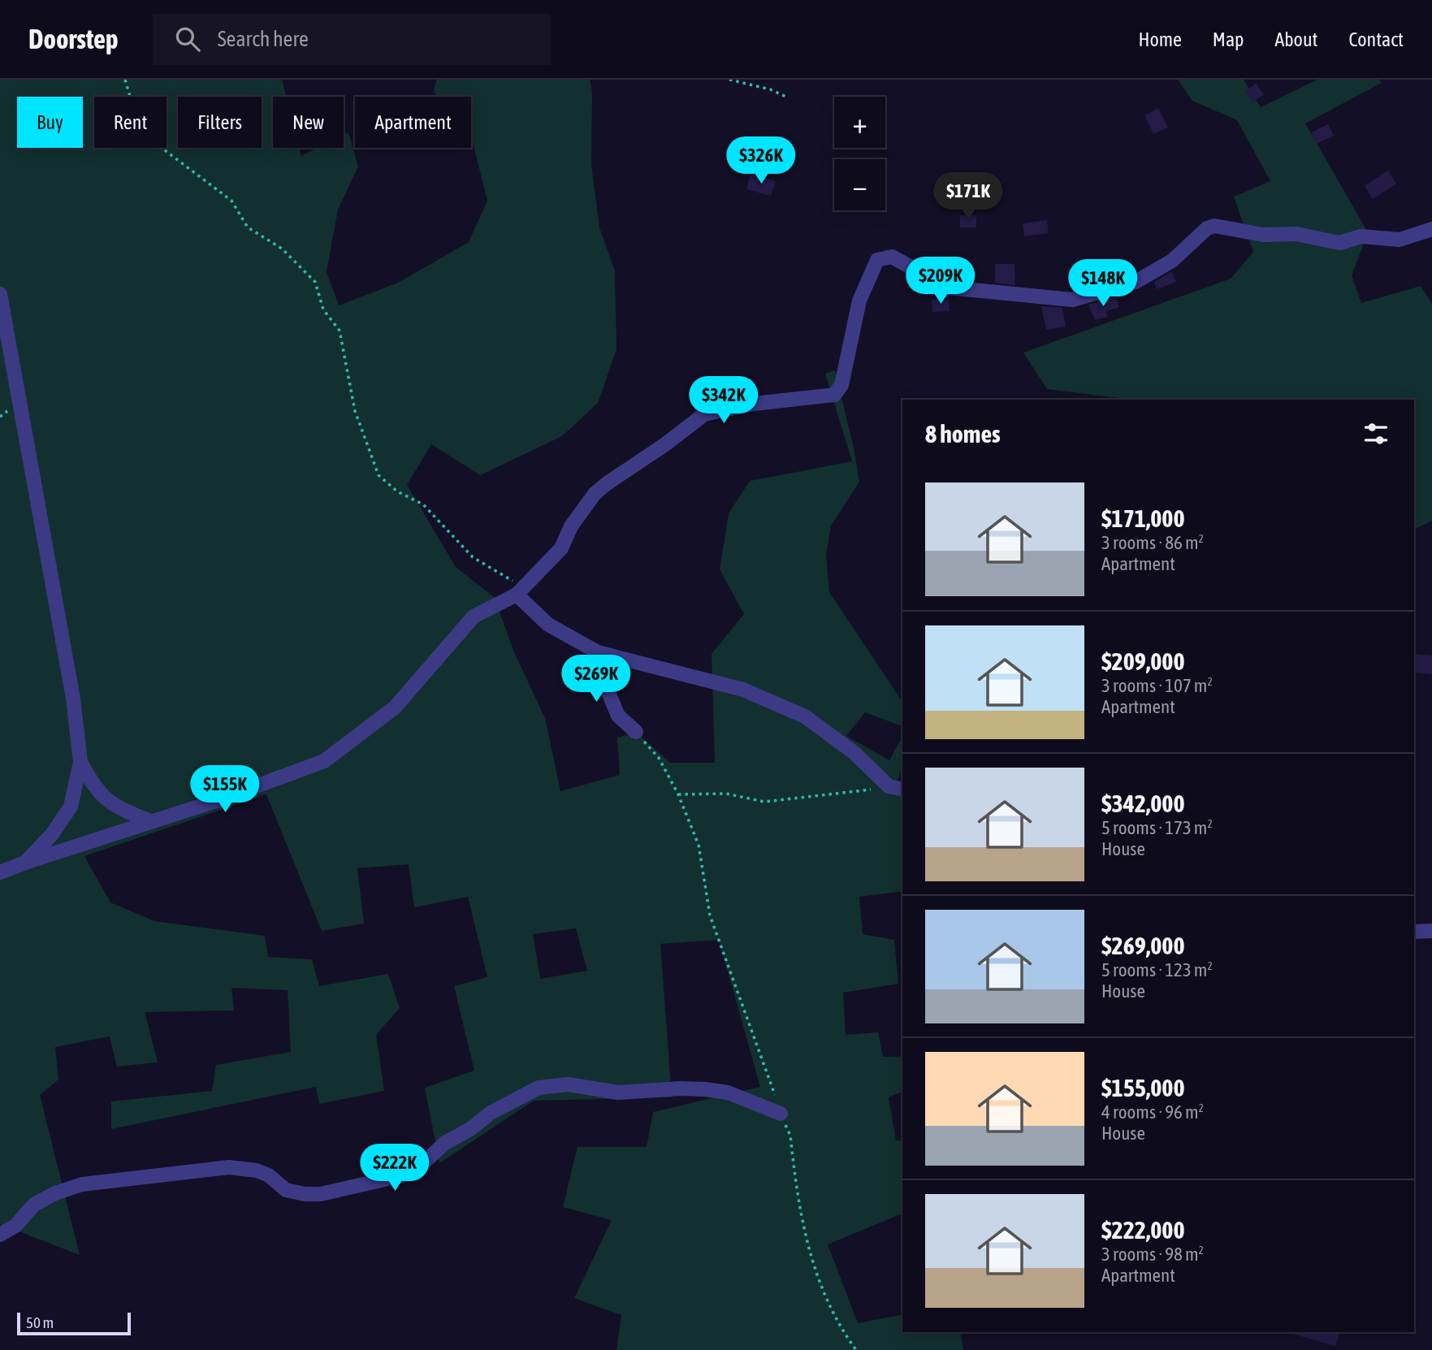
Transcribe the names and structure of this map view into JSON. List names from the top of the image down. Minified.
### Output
{"scale_bar":"50 m","page":{"header":"Doorstep","search":"Search here","nav":["Home","Map","About","Contact"],"map_buttons":["+","−"],"chip":["Buy","Rent","Filters","New","Apartment"],"price":["$326K","$171K","$209K","$148K","$342K","$269K","$155K","$222K"],"heading":"8 homes","list":[{"name":"$171,000","note":"3 rooms · 86 m² · Apartment"},{"name":"$209,000","note":"3 rooms · 107 m² · Apartment"},{"name":"$342,000","note":"5 rooms · 173 m² · House"},{"name":"$269,000","note":"5 rooms · 123 m² · House"},{"name":"$155,000","note":"4 rooms · 96 m² · House"},{"name":"$222,000","note":"3 rooms · 98 m² · Apartment"}],"scale":"50 m"}}
